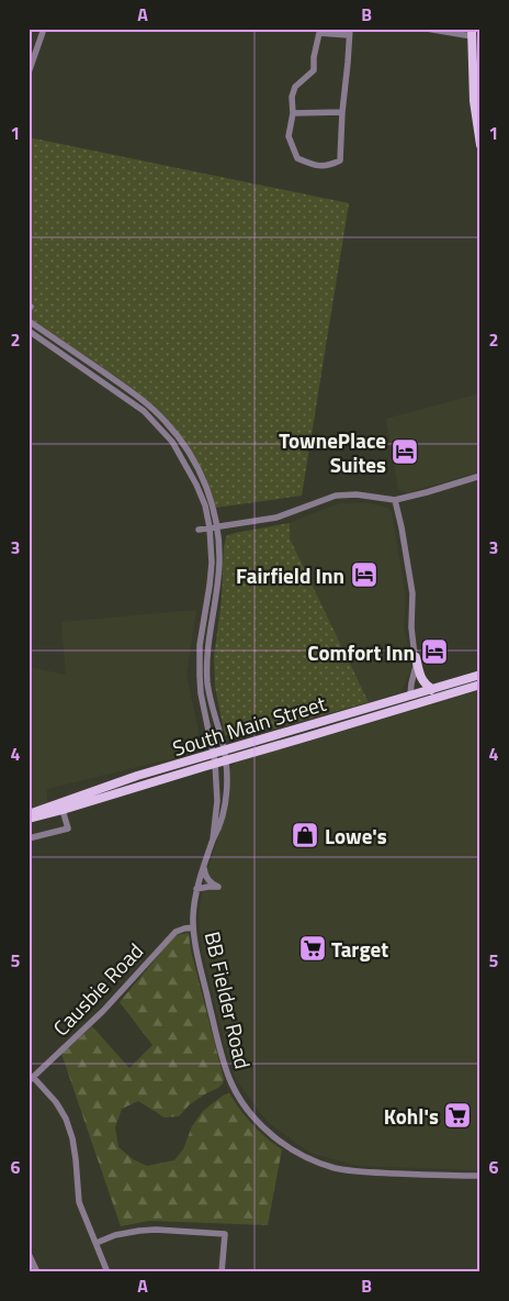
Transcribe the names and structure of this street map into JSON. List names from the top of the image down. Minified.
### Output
{"streets":{"main road":["South Main Street"],"street":["Causbie Road","BB Fielder Road"]},"crossings":[["Causbie Road","BB Fielder Road"]],"places":{"hotel":["TownePlace Suites","Fairfield Inn","Comfort Inn"],"shop":["Lowe's"],"supermarket":["Target","Kohl's"]},"grid":{"columns":["A","B"],"rows":["1","2","3","4","5","6"]}}
